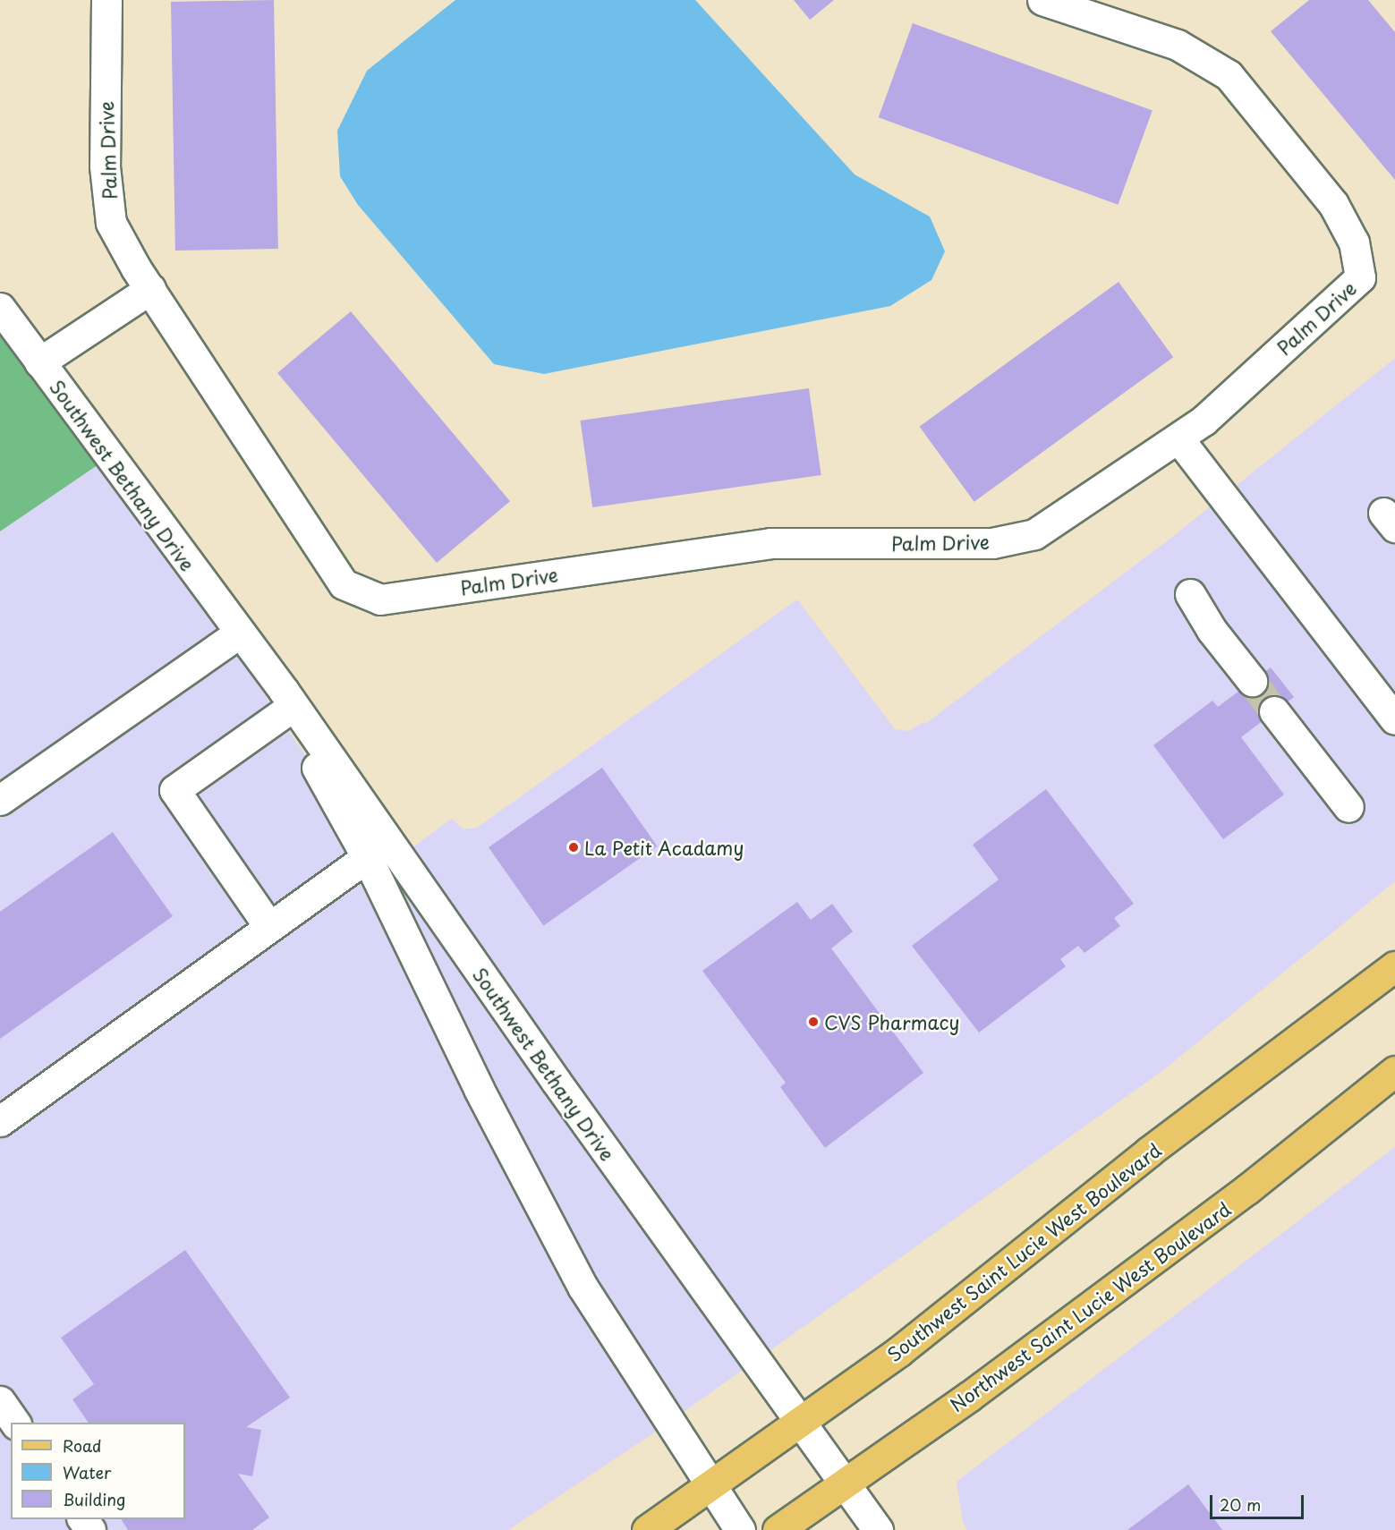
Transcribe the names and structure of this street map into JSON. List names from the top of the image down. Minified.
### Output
{"streets":{"main road":["Southwest Saint Lucie West Boulevard","Northwest Saint Lucie West Boulevard"],"street":["Palm Drive","Southwest Bethany Drive"]},"crossings":[["Southwest Bethany Drive","Southwest Saint Lucie West Boulevard"],["Southwest Bethany Drive","Northwest Saint Lucie West Boulevard"]],"places":["La Petit Acadamy","CVS Pharmacy"],"legend":["Road","Water","Building"],"scale_bar":"20 m"}
